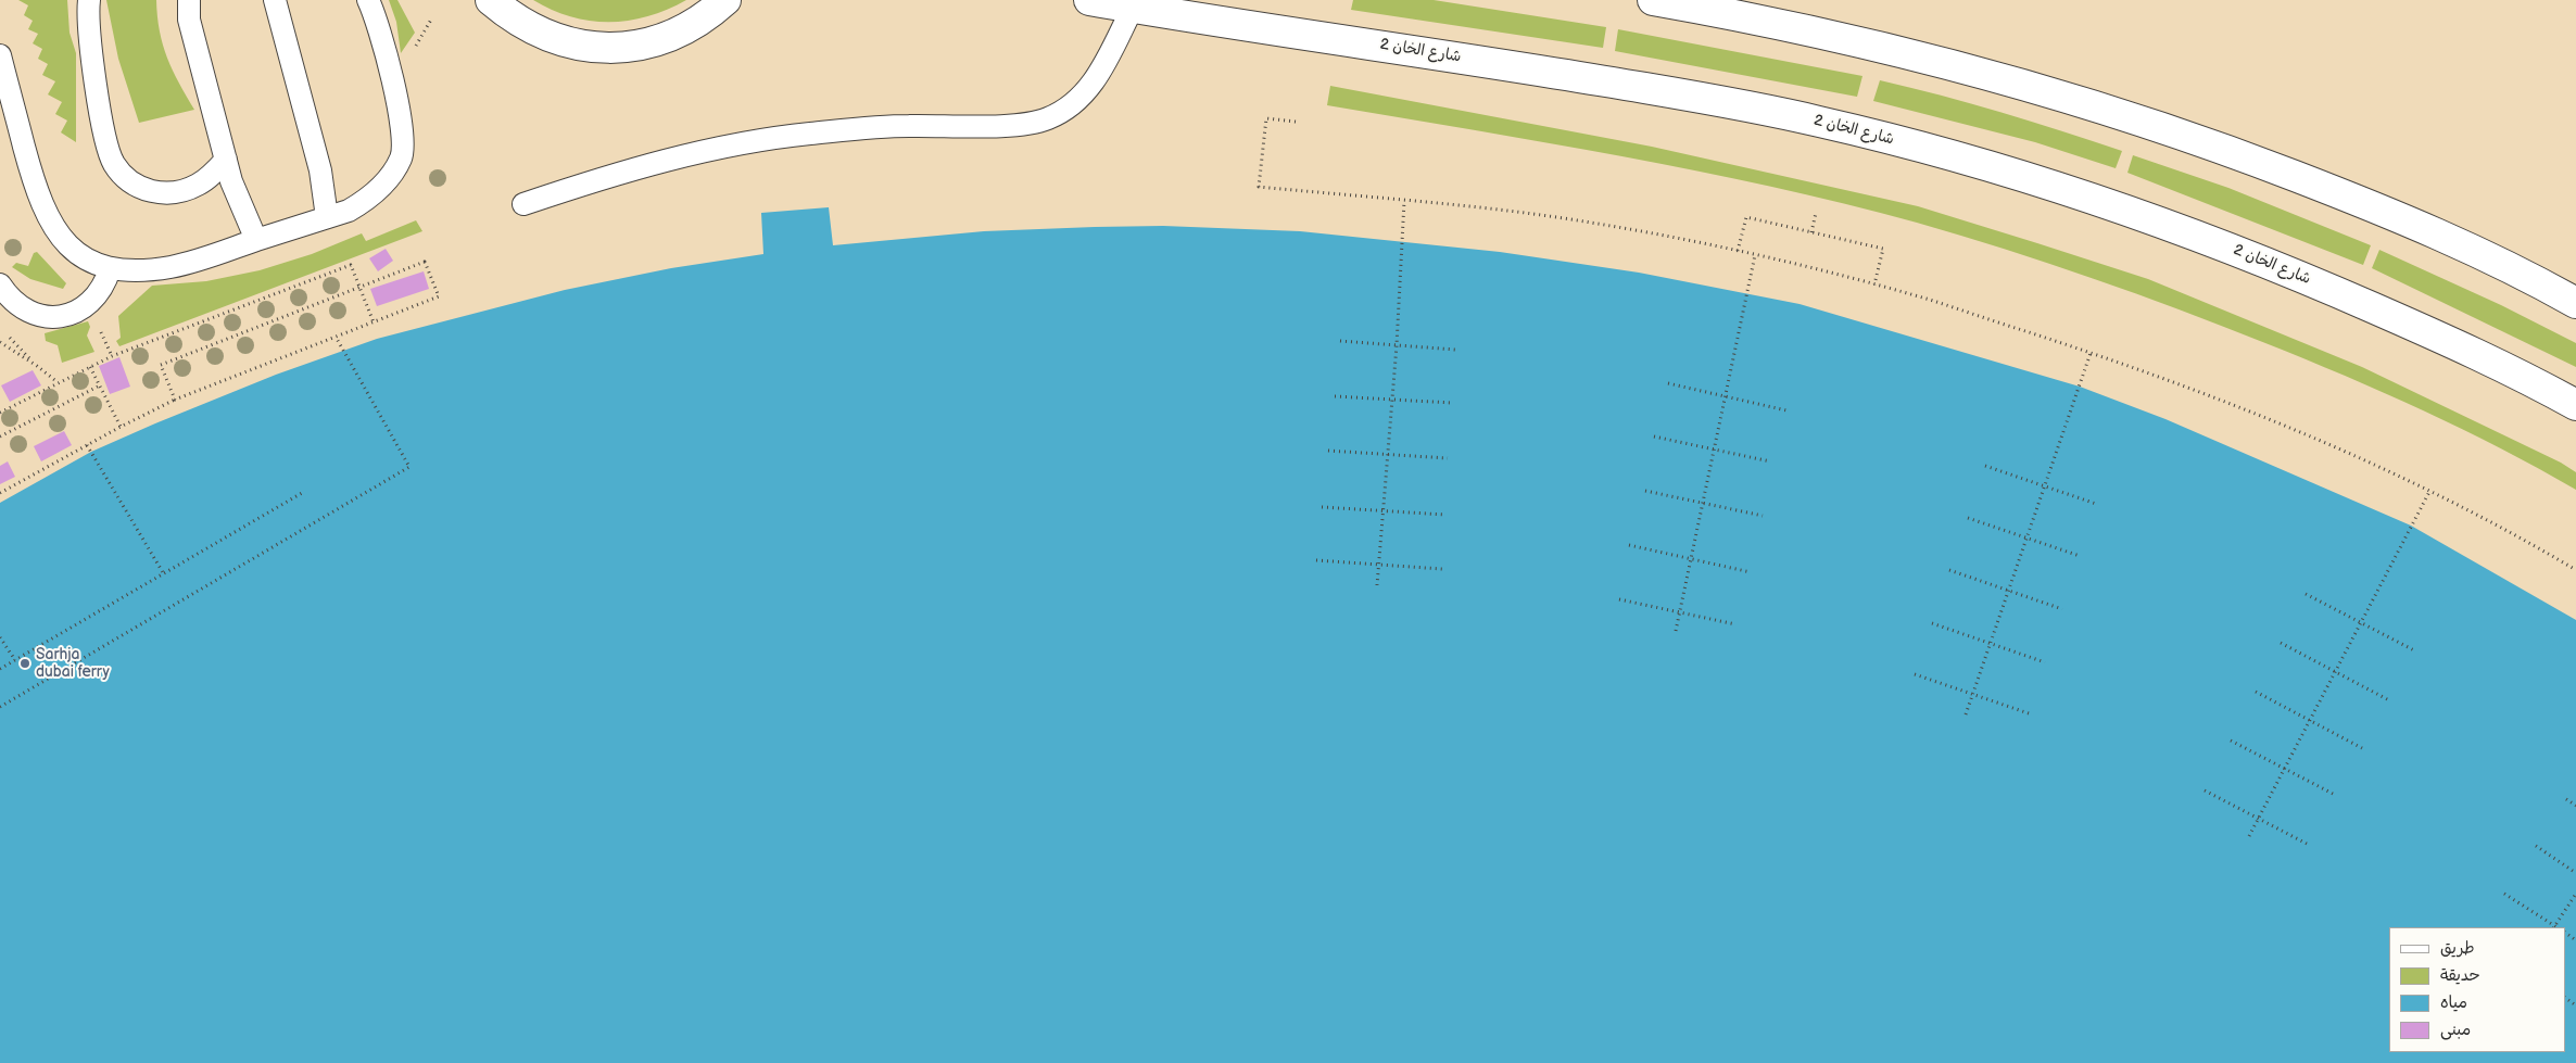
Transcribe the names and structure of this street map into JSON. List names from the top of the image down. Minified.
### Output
{"streets":{"main road":["شارع الخان 2"]},"places":["Sarhja dubai ferry"],"legend":["طريق","حديقة","مياه","مبنى"]}
